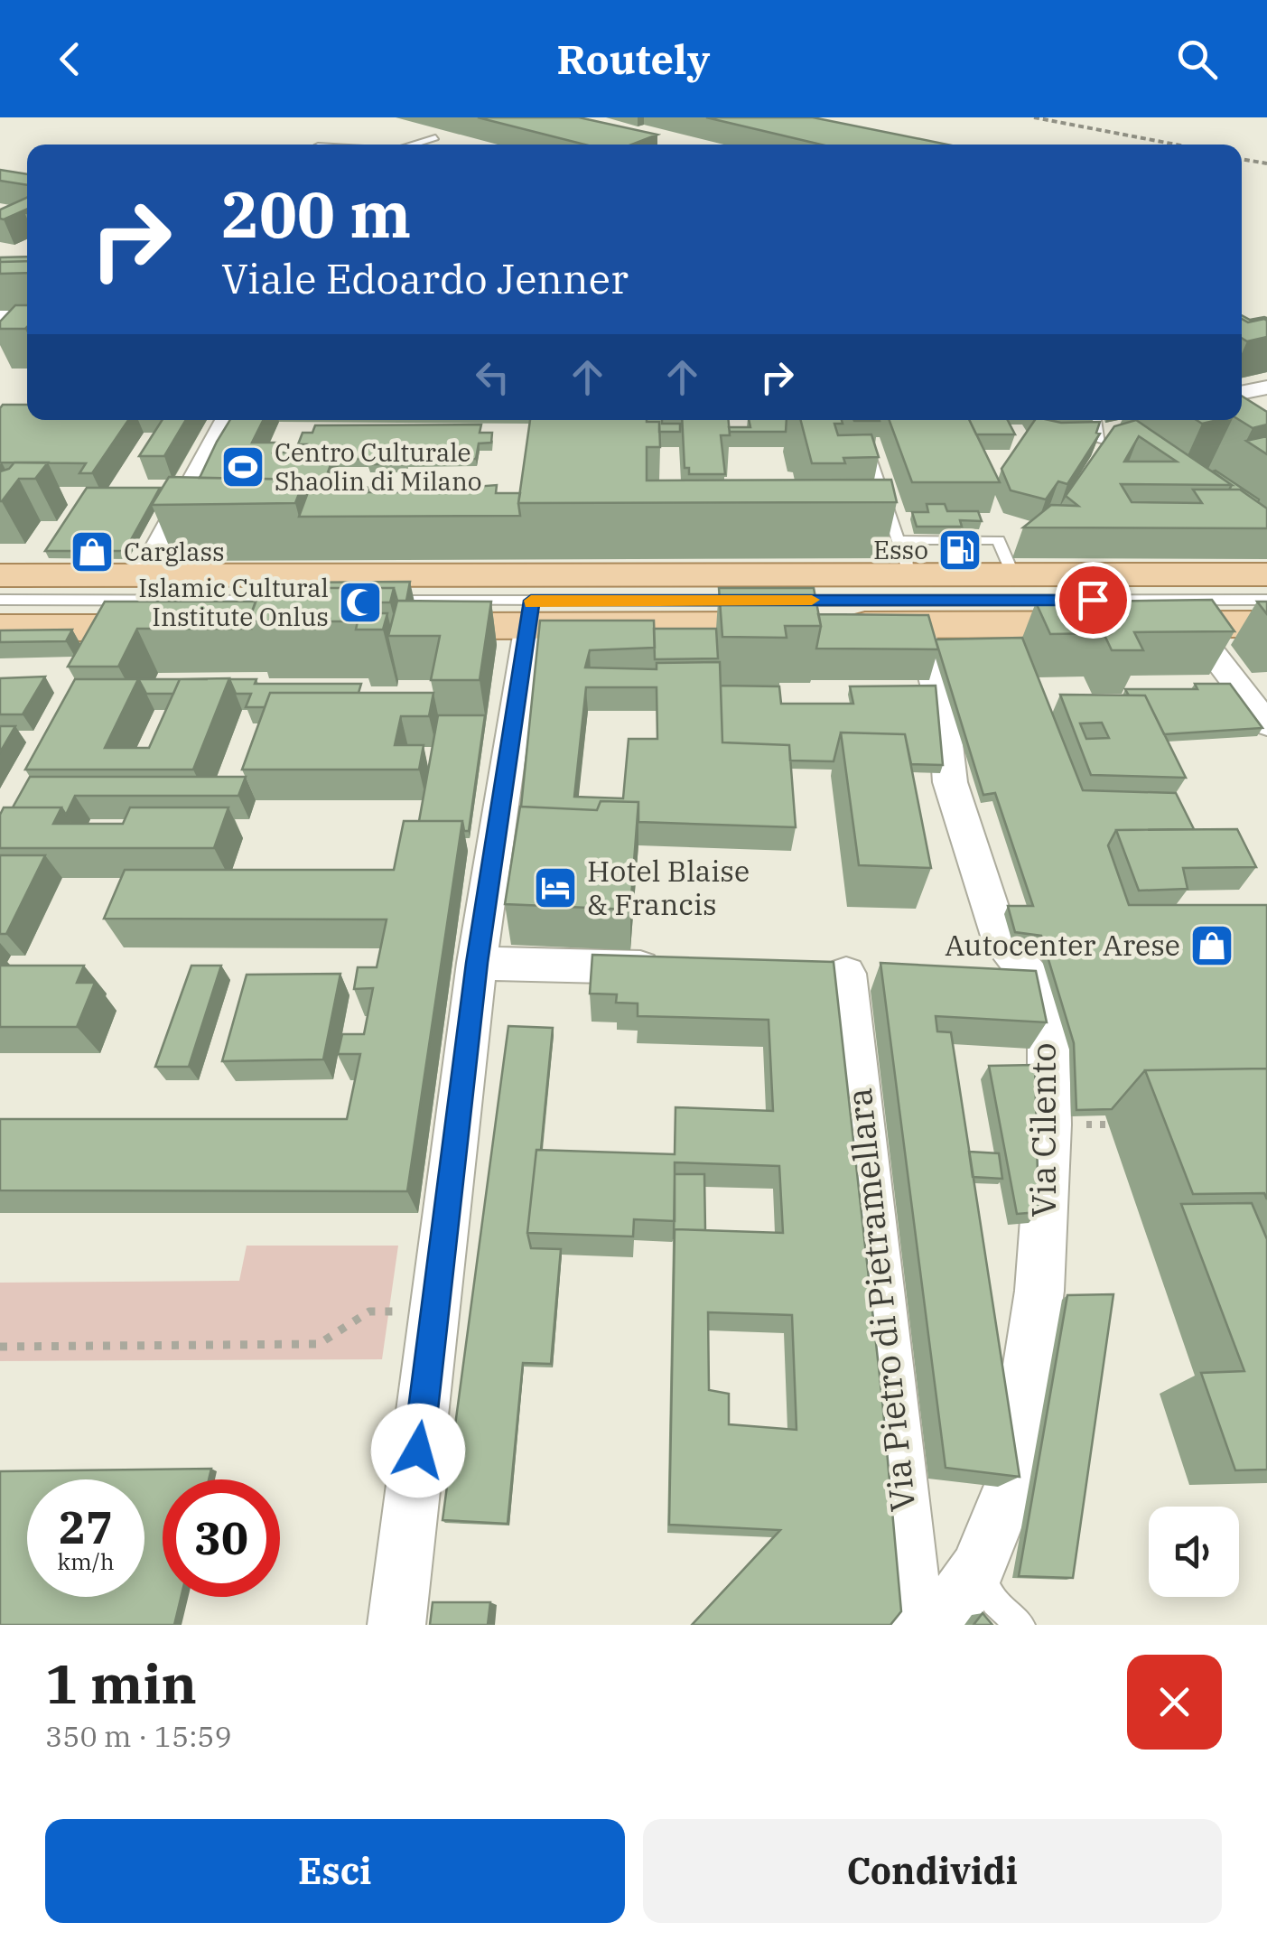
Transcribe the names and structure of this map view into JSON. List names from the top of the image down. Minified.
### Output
{"streets":{"street":["Via Cilento","Via Pietro di Pietramellara"]},"crossings":[["Via Cilento","Via Pietro di Pietramellara"]],"places":{"sports":["Centro Culturale Shaolin di Milano"],"fuel station":["Esso"],"shop":["Carglass","Autocenter Arese"],"mosque":["Islamic Cultural Institute Onlus"],"hotel":["Hotel Blaise & Francis"]},"page":{"header":"Routely","turn":["200 m","Viale Edoardo Jenner"],"speed":"27 km/h","limit":"30","heading":["1 min","350 m · 15:59"],"buttons":["Esci","Condividi"]}}
